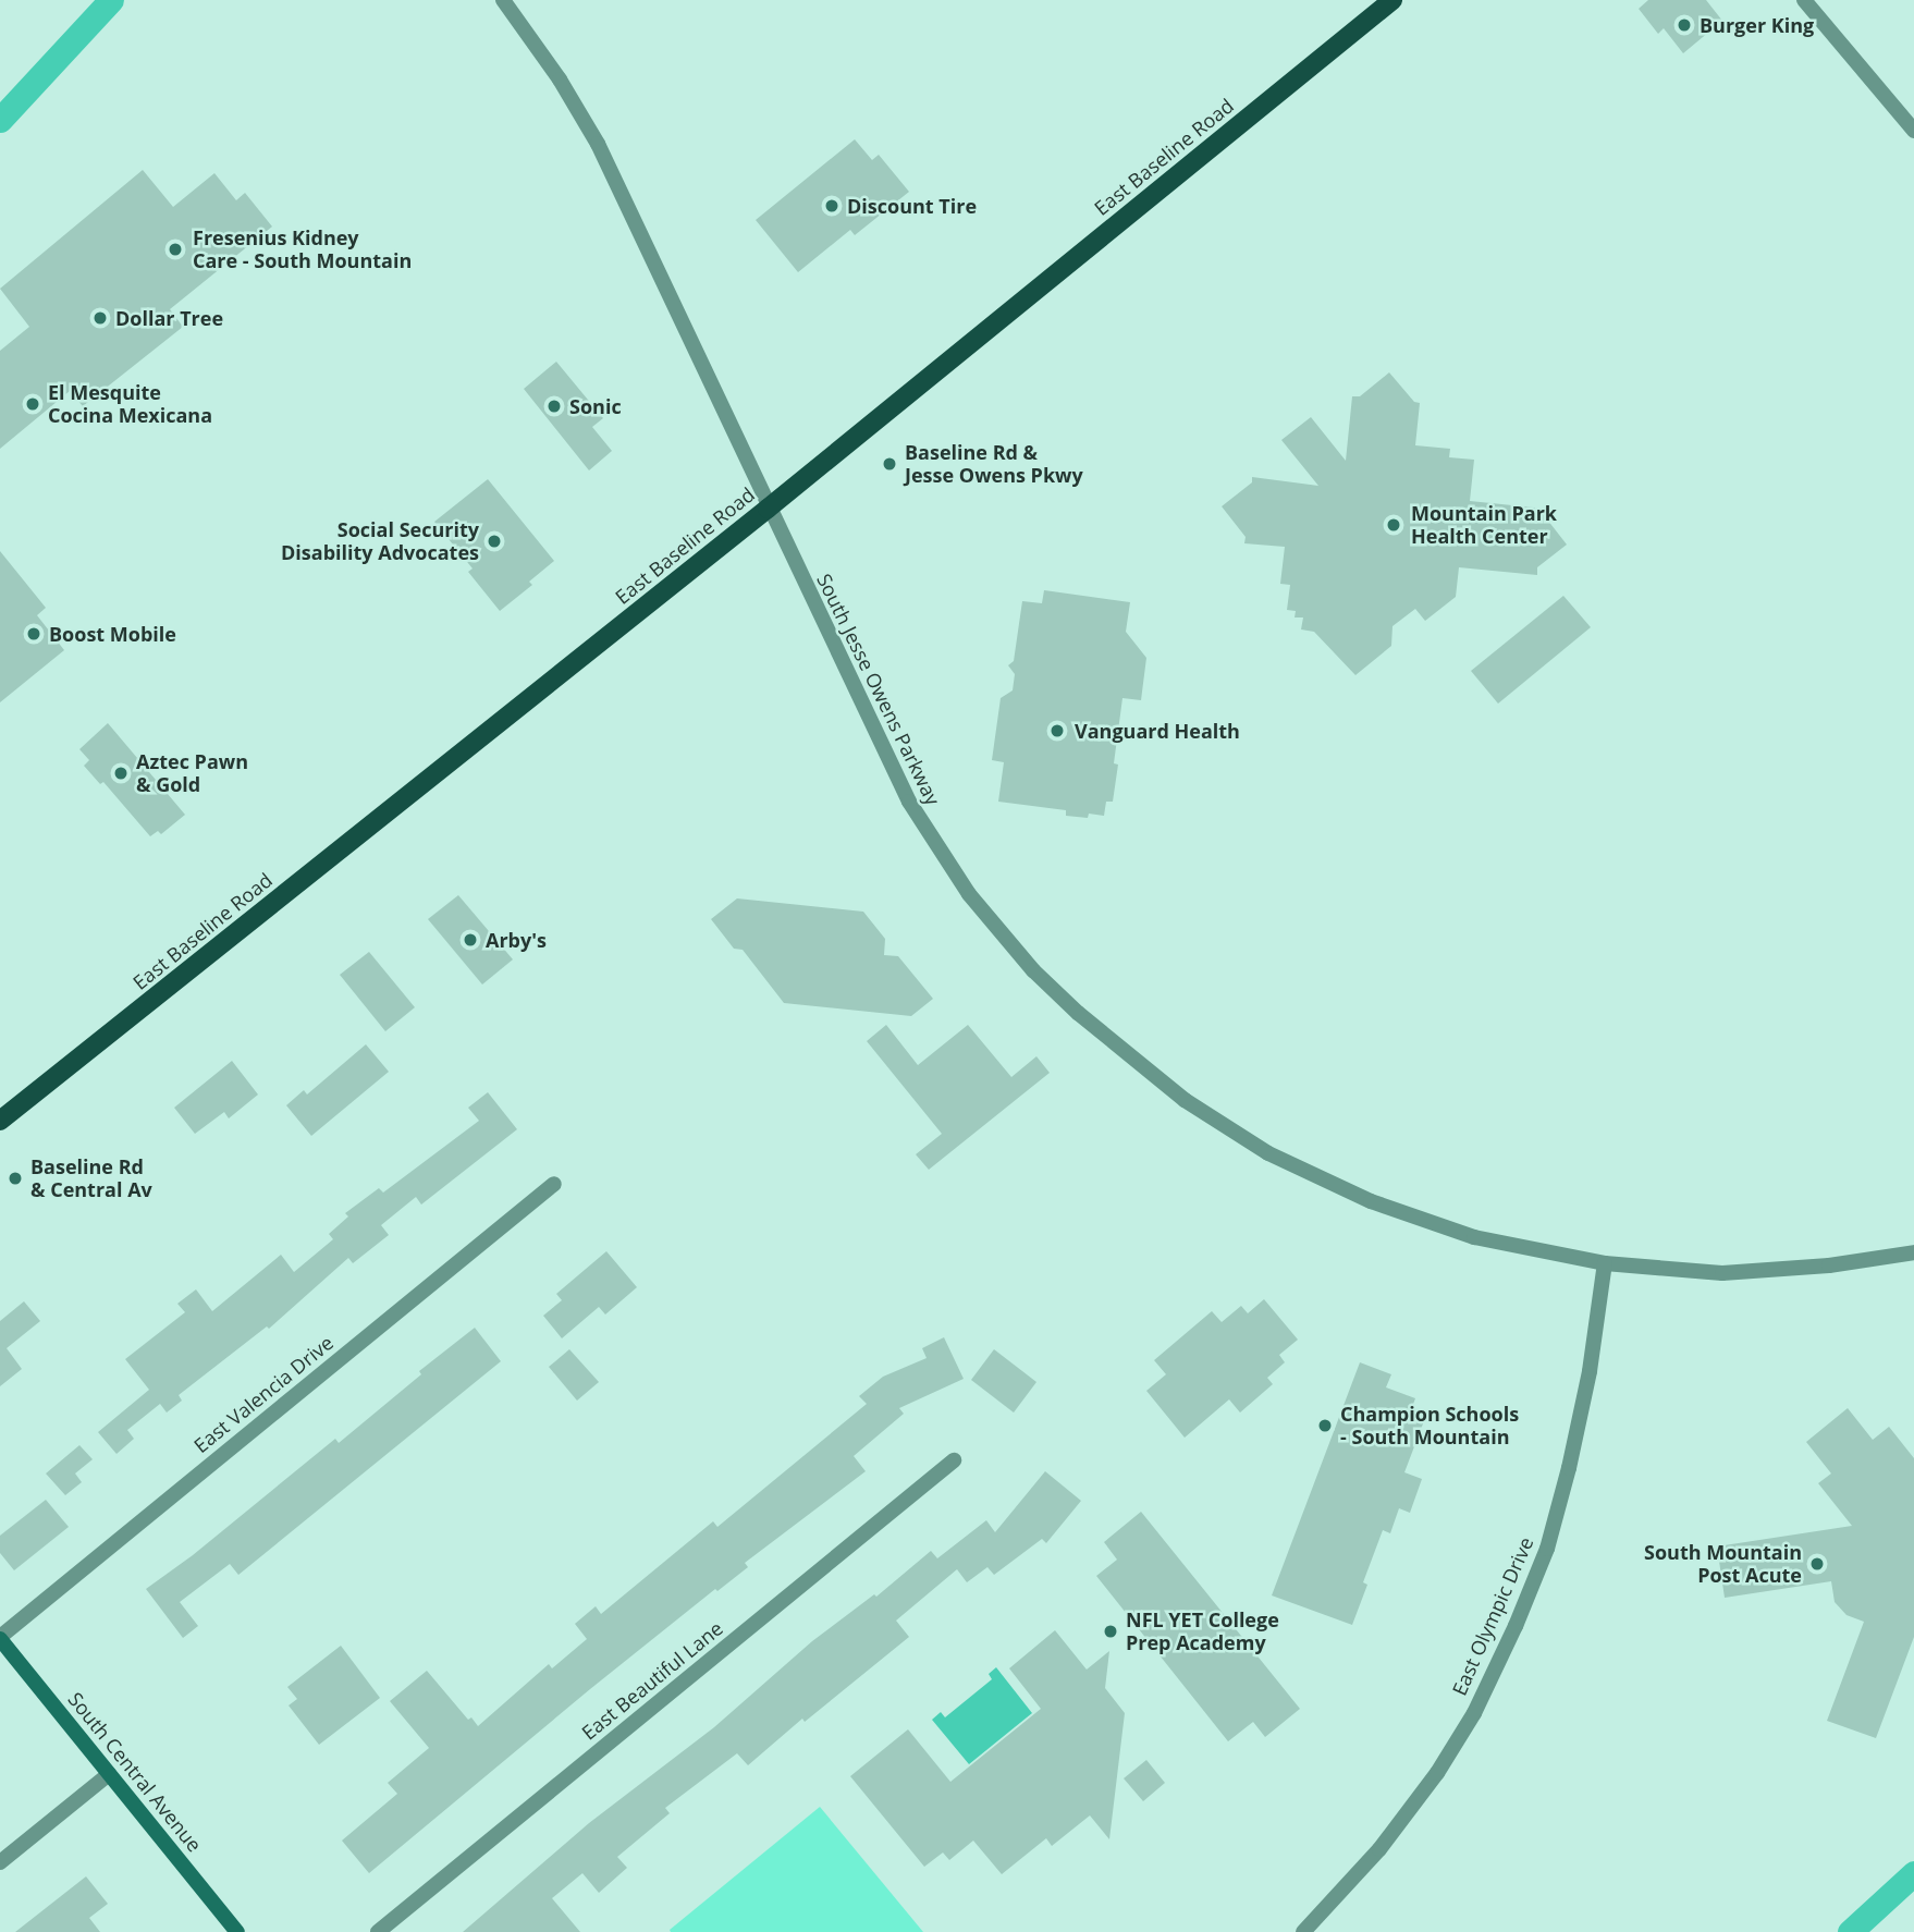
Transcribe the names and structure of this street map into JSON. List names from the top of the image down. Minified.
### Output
{"streets":{"main road":["East Baseline Road","South Central Avenue"],"street":["South Jesse Owens Parkway","East Valencia Drive","East Olympic Drive","East Beautiful Lane"]},"crossings":[["East Baseline Road","South Jesse Owens Parkway"],["South Jesse Owens Parkway","East Olympic Drive"],["East Valencia Drive","South Central Avenue"]],"places":["Burger King","Discount Tire","Fresenius Kidney Care - South Mountain","Dollar Tree","El Mesquite Cocina Mexicana","Sonic","Baseline Rd & Jesse Owens Pkwy","Mountain Park Health Center","Social Security Disability Advocates","Boost Mobile","Vanguard Health","Aztec Pawn & Gold","Arby's","Baseline Rd & Central Av","Champion Schools - South Mountain","South Mountain Post Acute","NFL YET College Prep Academy"]}
